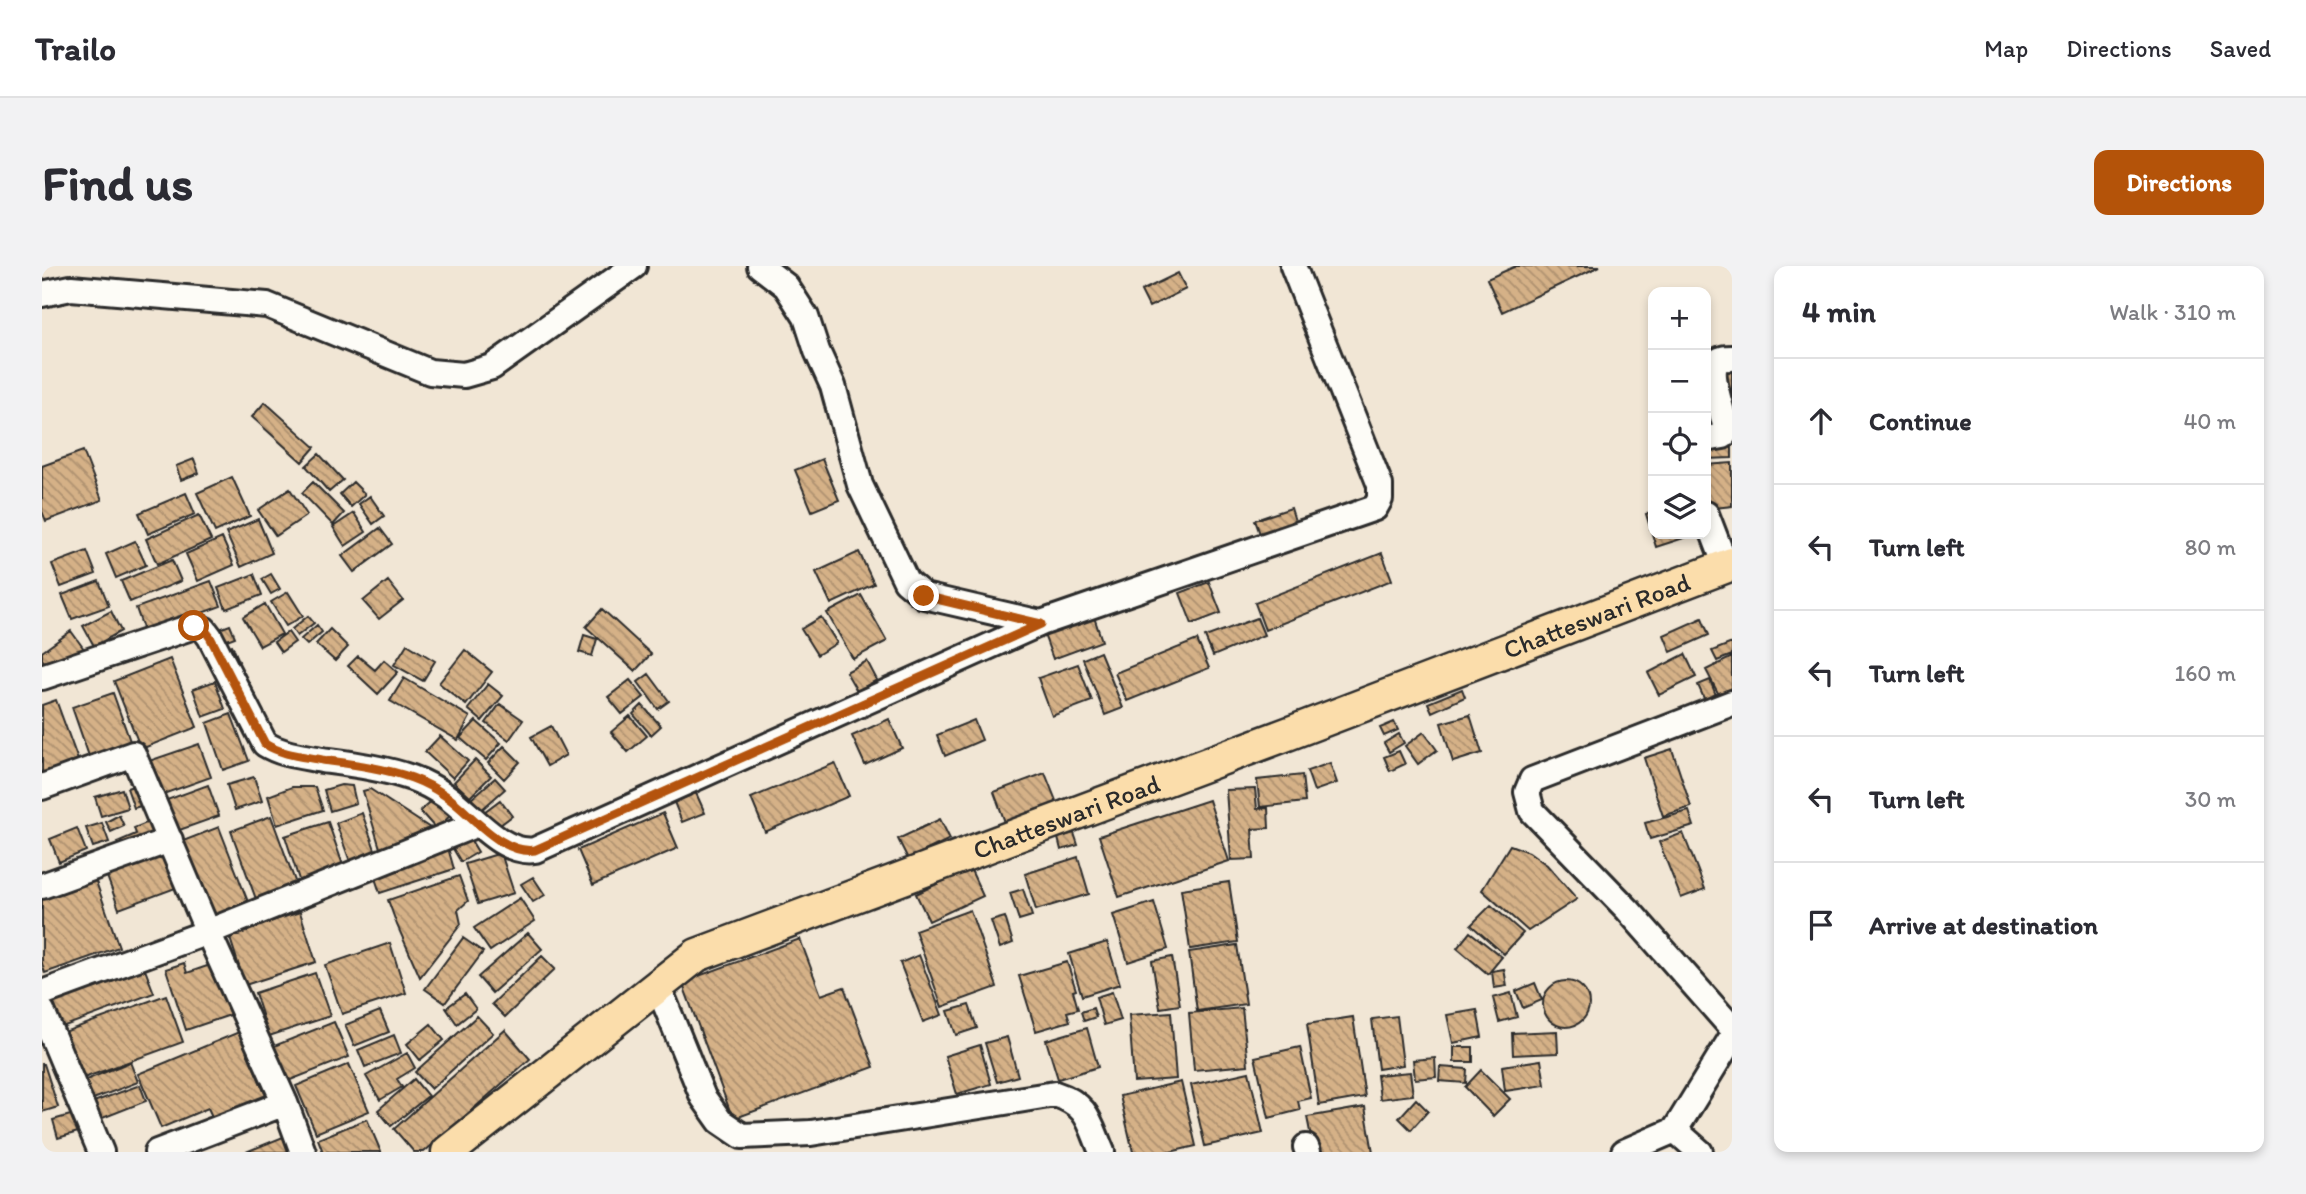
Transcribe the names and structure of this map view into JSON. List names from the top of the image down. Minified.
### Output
{"streets":{"main road":["Chatteswari Road"]},"page":{"header":"Trailo","nav":["Map","Directions","Saved"],"buttons":"Directions","title":"Find us","heading":["4 min","Walk · 310 m"],"map_buttons":["+","−"],"list":[["Continue","40 m"],["Turn left","80 m"],["Turn left","160 m"],["Turn left","30 m"],"Arrive at destination"]}}
